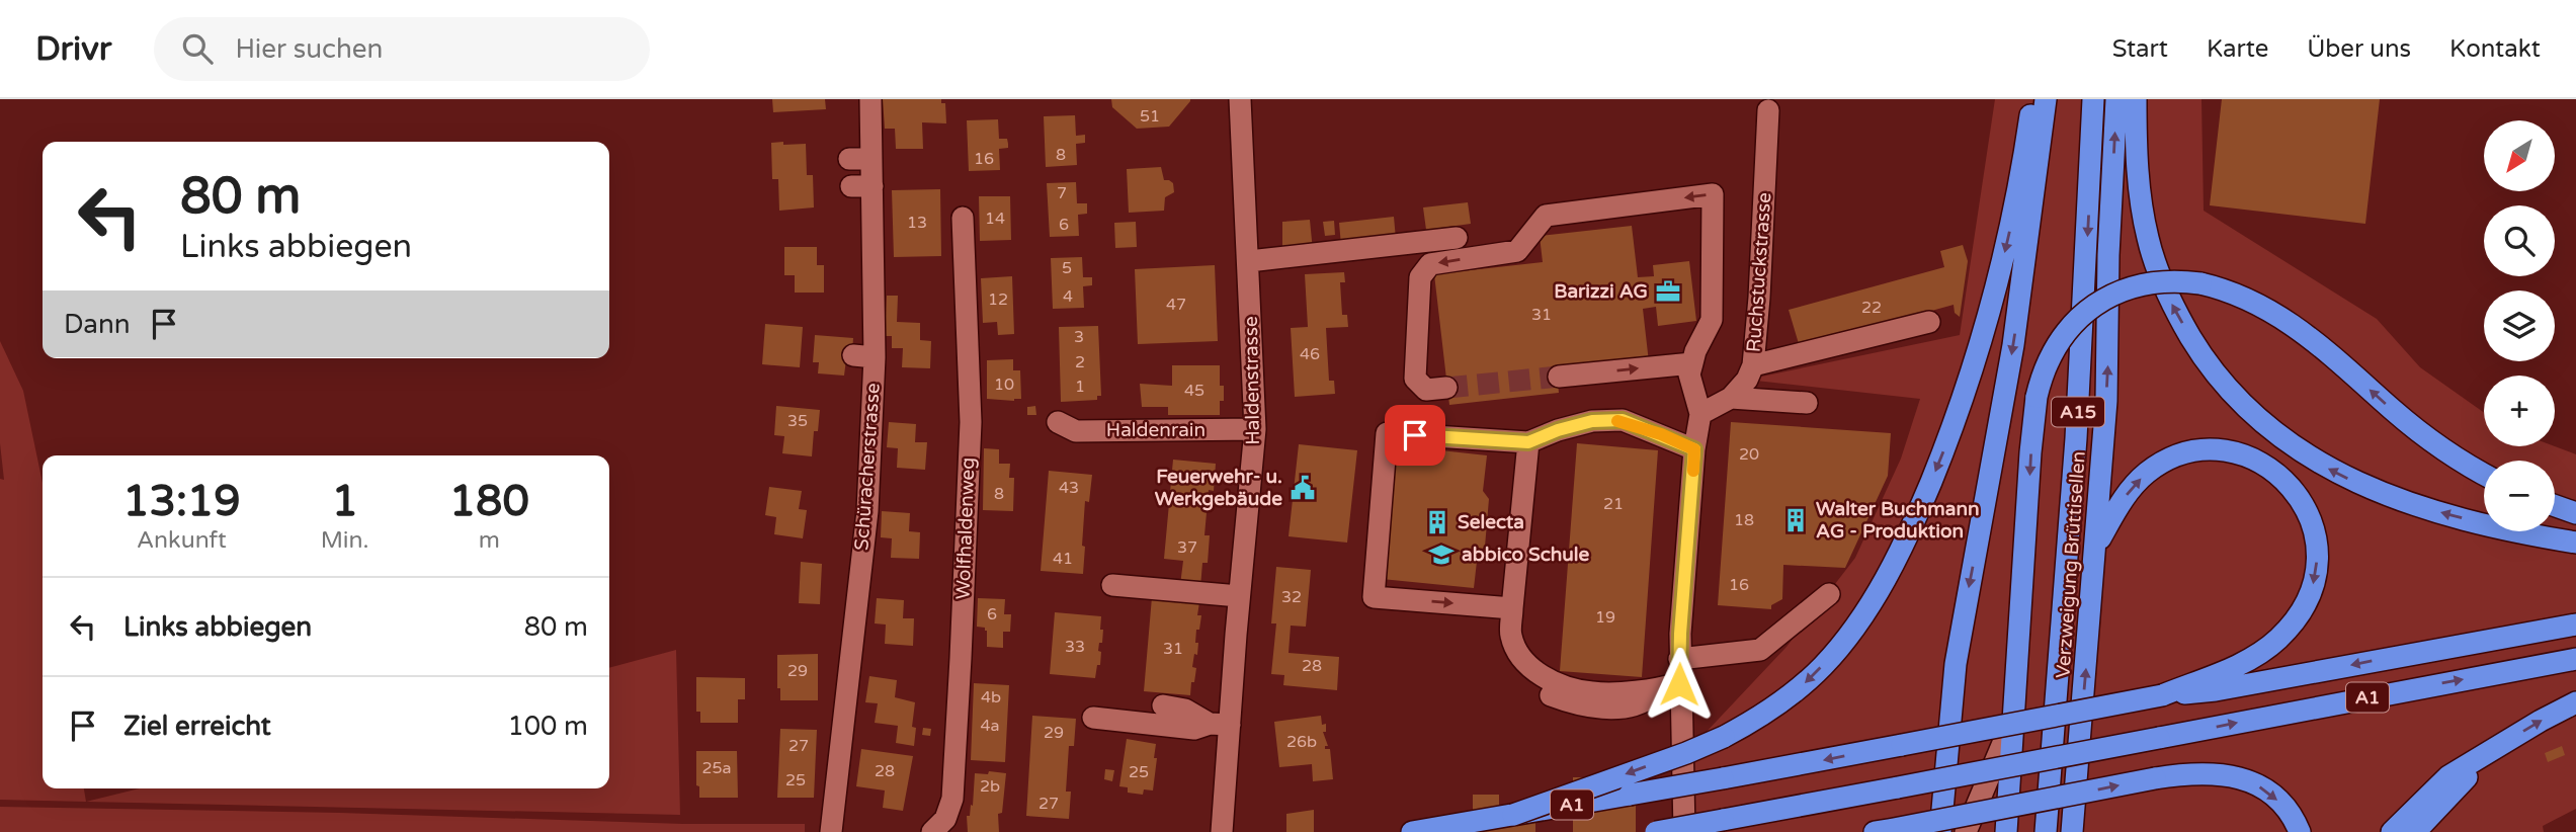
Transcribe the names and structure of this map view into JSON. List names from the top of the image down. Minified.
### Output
{"streets":{"highway":["A15","Verzweigung Brüttisellen","A1"],"street":["Ruchstuckstrasse","Haldenstrasse","Haldenrain","Schüracherstrasse","Wolfhaldenweg"]},"crossings":[["Haldenstrasse","Haldenrain"]],"places":{"office":["Barizzi AG"],"public building":["Feuerwehr- u. Werkgebäude"],"building":["Walter Buchmann AG - Produktion","Selecta"],"school or university":["abbico Schule"]},"house_numbers":["51","8","16","7","14","13","6","5","4","12","47","22","31","3","46","2","10","1","45","35","20","43","8","21","18","37","41","16","32","6","19","33","31","28","29","4b","4a","29","26b","27","25a","28","25","25","2b","27"],"north":"bottom left","page":{"header":"Drivr","search":"Hier suchen","nav":["Start","Karte","Über uns","Kontakt"],"map_buttons":["+","−"],"turn":["80 m","Links abbiegen"],"then":"Dann","eta":["13:19","Ankunft","1","Min.","180","m"],"list":[{"name":"Links abbiegen","value":"80 m"},{"name":"Ziel erreicht","value":"100 m"}]}}
